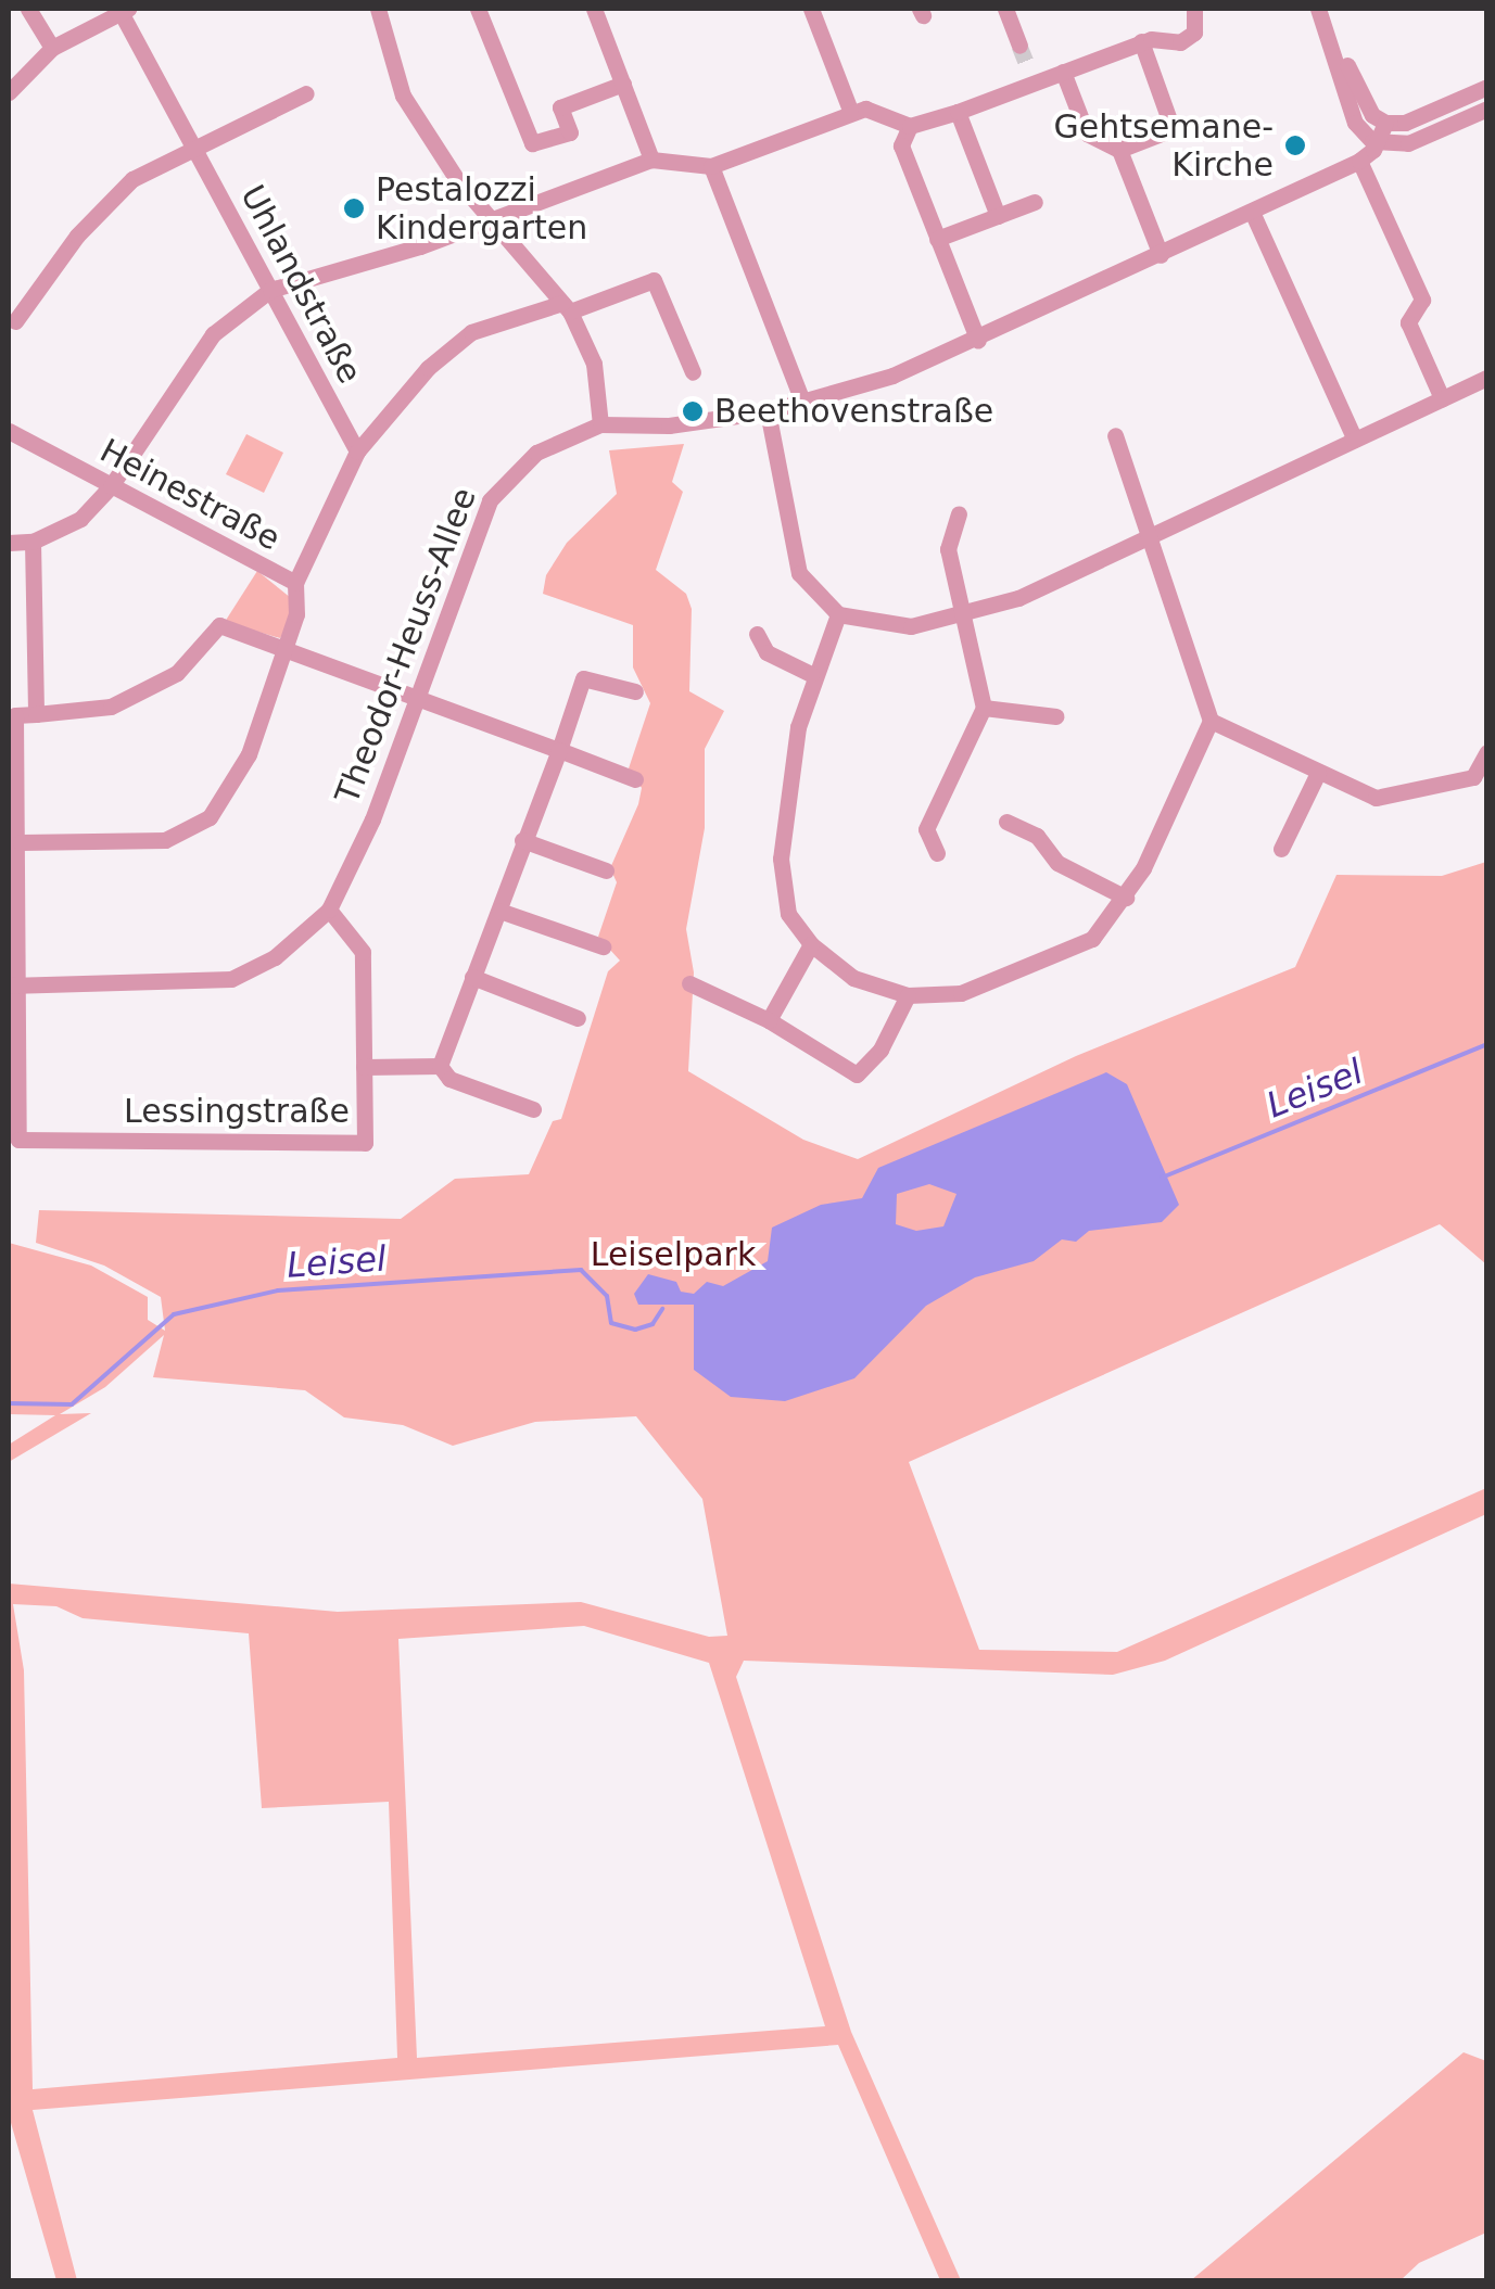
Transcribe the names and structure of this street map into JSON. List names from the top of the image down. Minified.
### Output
{"streets":{"street":["Uhlandstraße","Heinestraße","Theodor-Heuss-Allee","Lessingstraße"]},"crossings":[["Uhlandstraße","Heinestraße"],["Heinestraße","Lessingstraße"],["Theodor-Heuss-Allee","Lessingstraße"]],"water":["Leisel"],"parks":["Leiselpark"],"places":["Gehtsemane- Kirche","Pestalozzi Kindergarten","Beethovenstraße"]}
